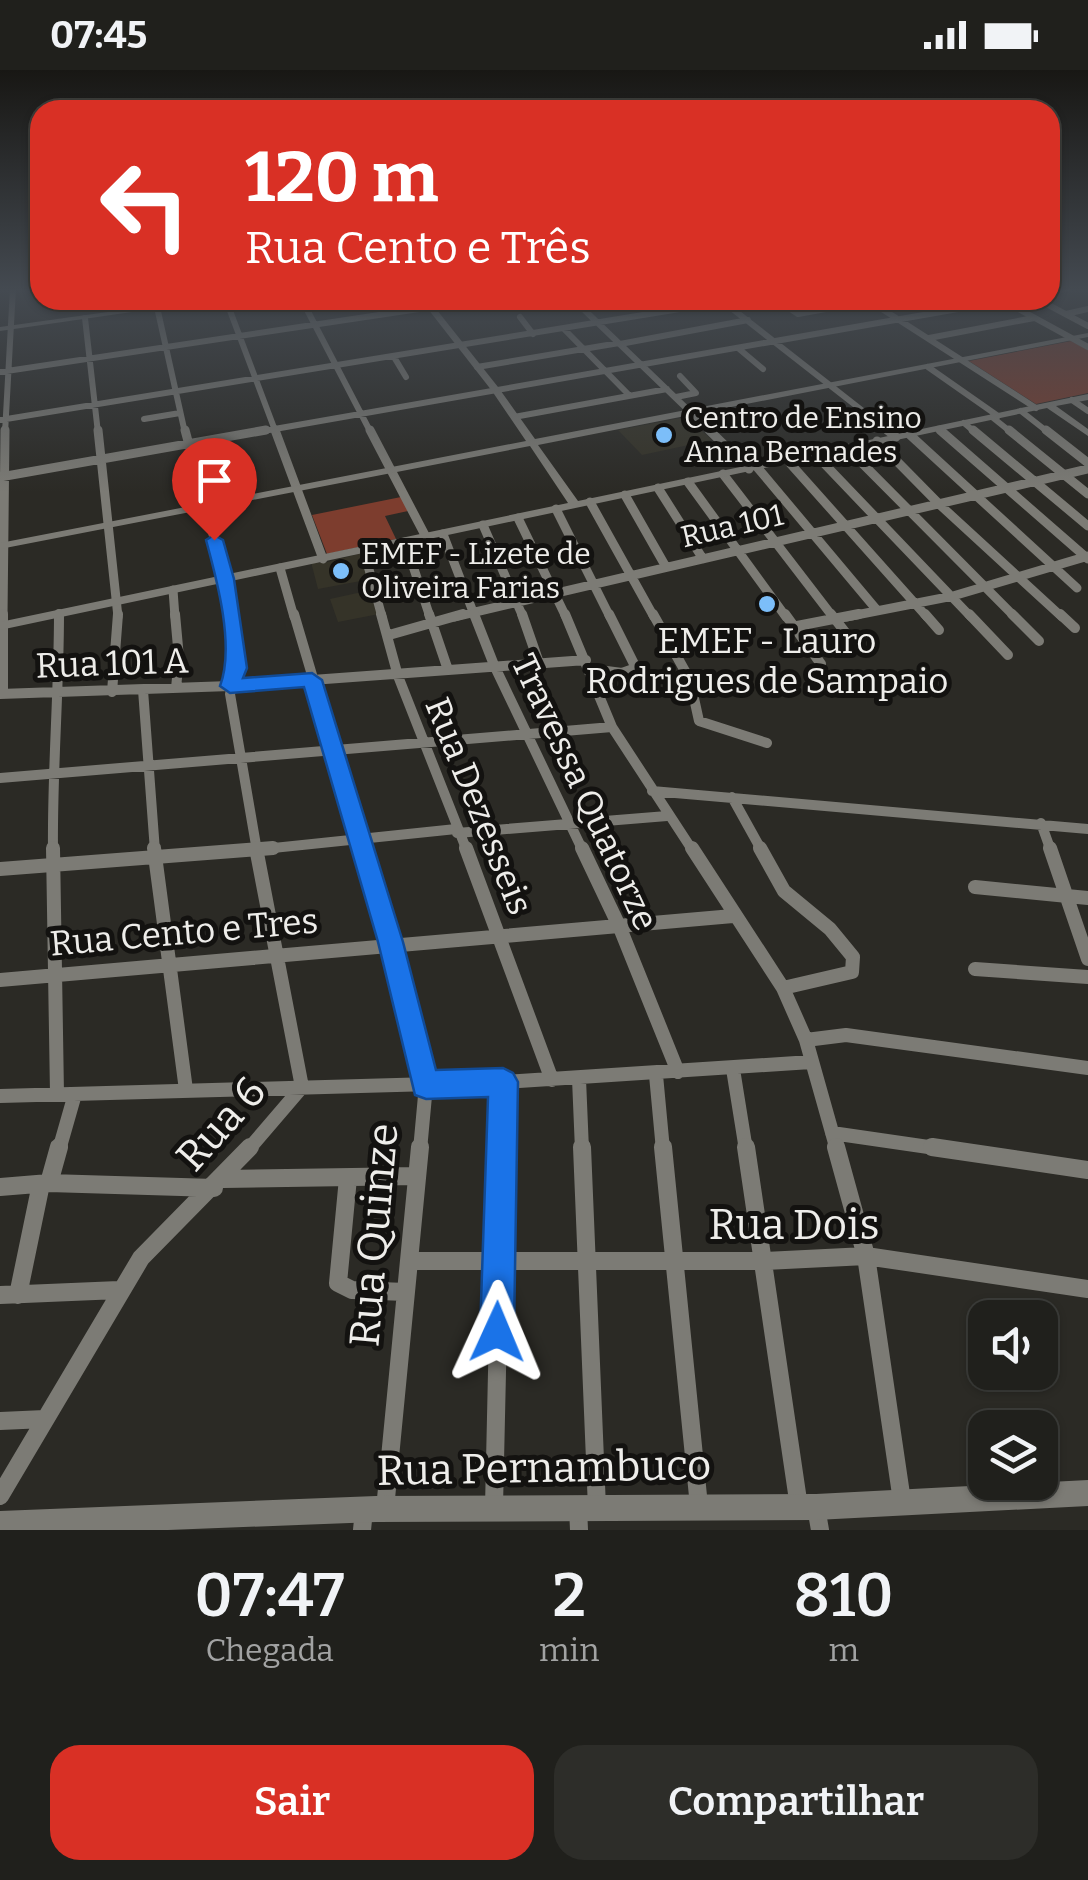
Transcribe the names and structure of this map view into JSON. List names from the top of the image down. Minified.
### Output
{"streets":{"main road":["Rua Pernambuco"],"street":["Rua 101","Rua 101 A","Travessa Quatorze","Rua Dezesseis","Rua Cento e Tres","Rua 6","Rua Dois","Rua Quinze"]},"crossings":[["Rua 101","Rua 101 A"],["Rua 101","Travessa Quatorze"],["Rua 101","Rua Dezesseis"],["Rua 101 A","Travessa Quatorze"],["Rua 101 A","Rua Dezesseis"],["Rua 101 A","Rua 6"],["Rua 101 A","Rua Quinze"],["Travessa Quatorze","Rua Cento e Tres"],["Rua Dezesseis","Rua Cento e Tres"],["Rua Cento e Tres","Rua 6"],["Rua Cento e Tres","Rua Quinze"],["Rua Dois","Rua Quinze"],["Rua Quinze","Rua Pernambuco"]],"places":["Centro de Ensino Anna Bernades","EMEF - Lizete de Oliveira Farias","EMEF - Lauro Rodrigues de Sampaio"],"page":{"status":"07:45","turn":["120 m","Rua Cento e Três"],"eta":["07:47","Chegada","2","min","810","m"],"buttons":["Sair","Compartilhar"]}}
